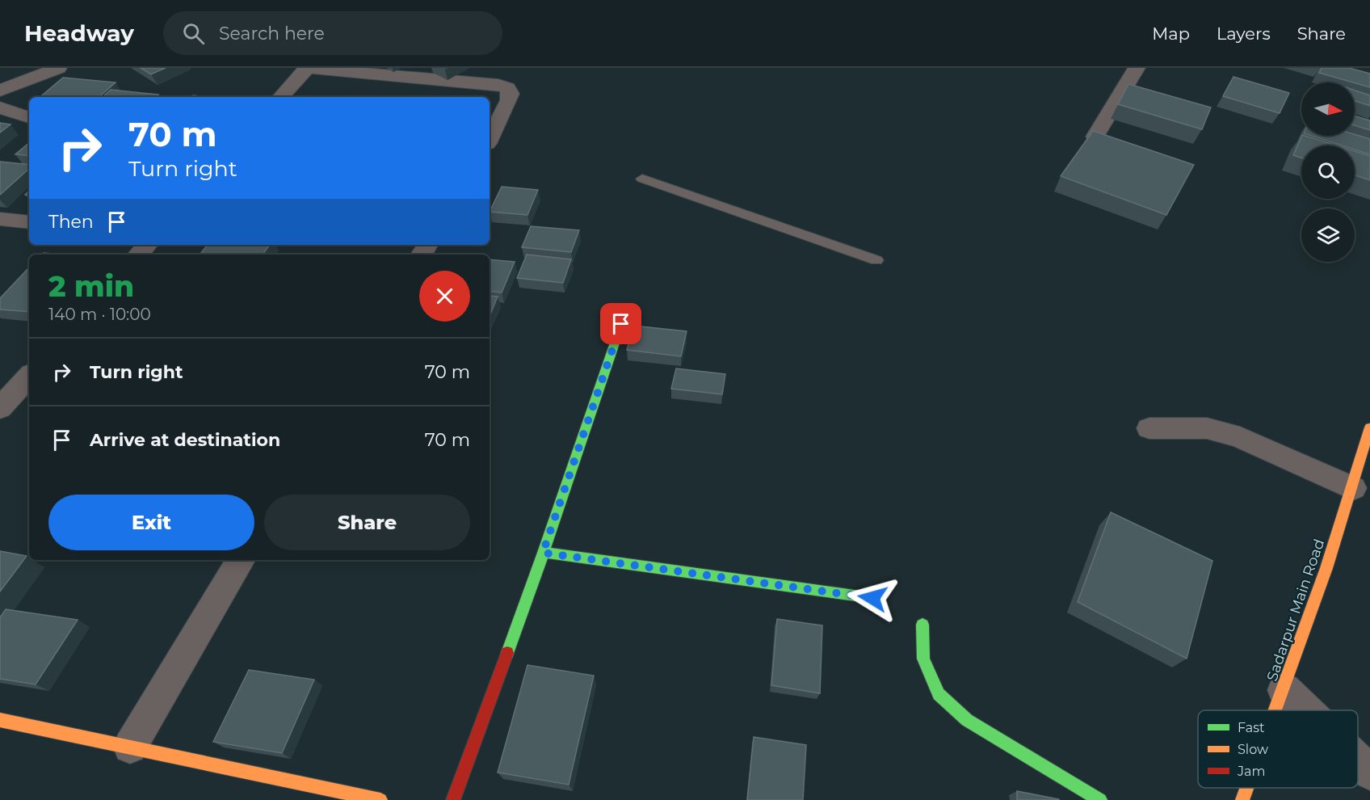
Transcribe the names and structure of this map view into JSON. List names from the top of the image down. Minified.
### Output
{"streets":{"street":["Sadarpur Main Road"]},"legend":["Fast","Slow","Jam"],"north":"right","page":{"header":"Headway","search":"Search here","nav":["Map","Layers","Share"],"turn":["70 m","Turn right"],"then":"Then","heading":["2 min","140 m · 10:00"],"list":[{"name":"Turn right","value":"70 m"},{"name":"Arrive at destination","value":"70 m"}],"buttons":["Exit","Share"]}}
